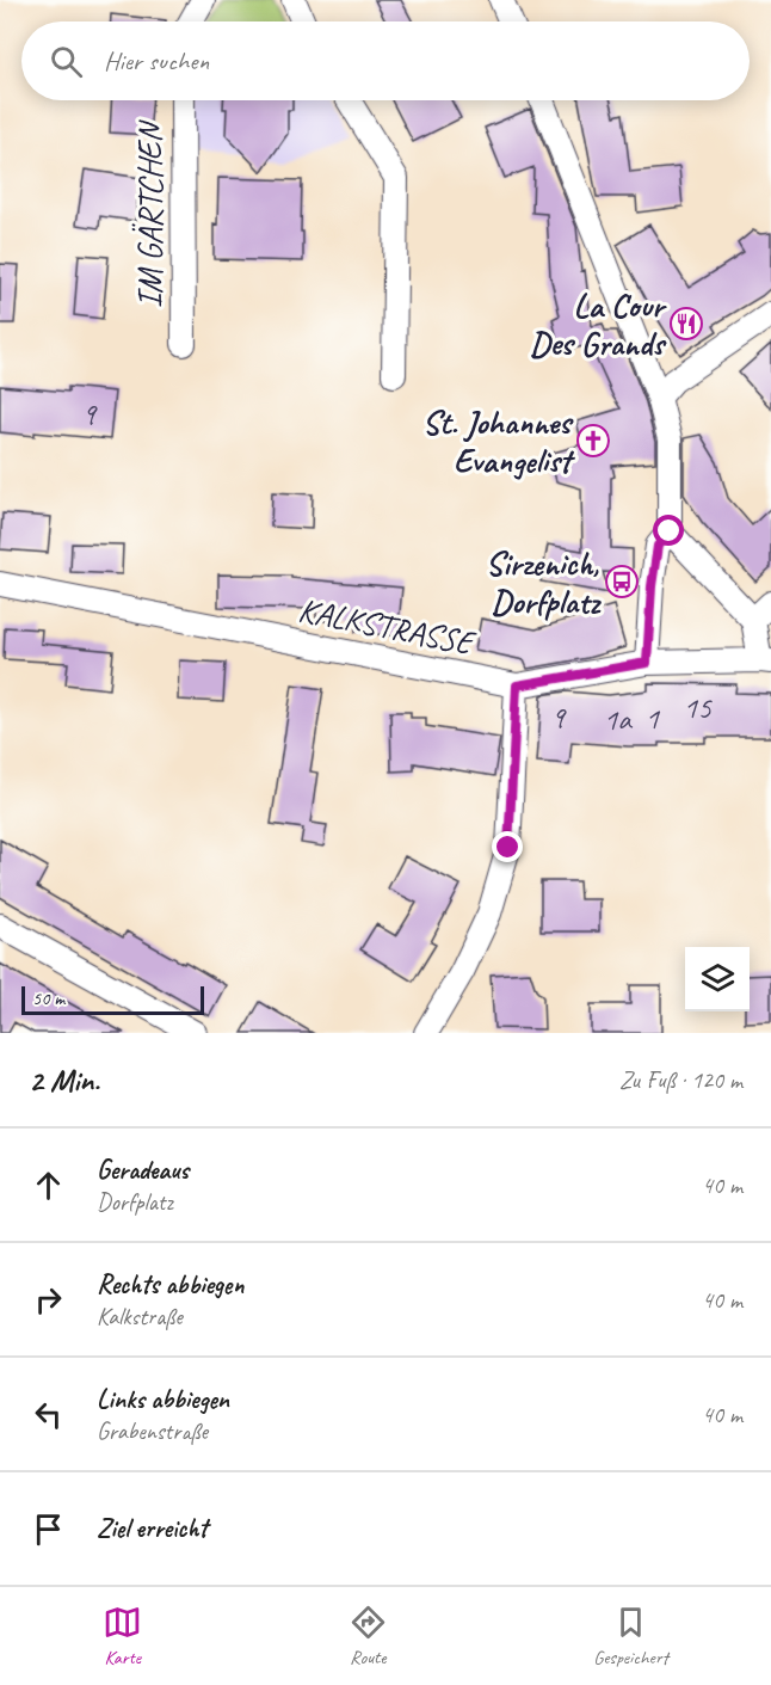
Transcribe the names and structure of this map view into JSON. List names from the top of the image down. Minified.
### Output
{"streets":{"street":["IM GÄRTCHEN","KALKSTRASSE"]},"places":{"restaurant":["La Cour Des Grands"],"church":["St. Johannes Evangelist"],"bus stop":["Sirzenich, Dorfplatz"]},"house_numbers":["9","15","9","1","1a"],"scale_bar":"50 m","page":{"search":"Hier suchen","scale":"50 m","heading":["2 Min.","Zu Fuß · 120 m"],"list":[["Geradeaus","Dorfplatz","40 m"],["Rechts abbiegen","Kalkstraße","40 m"],["Links abbiegen","Grabenstraße","40 m"],"Ziel erreicht"],"nav":["Karte","Route","Gespeichert"]}}
